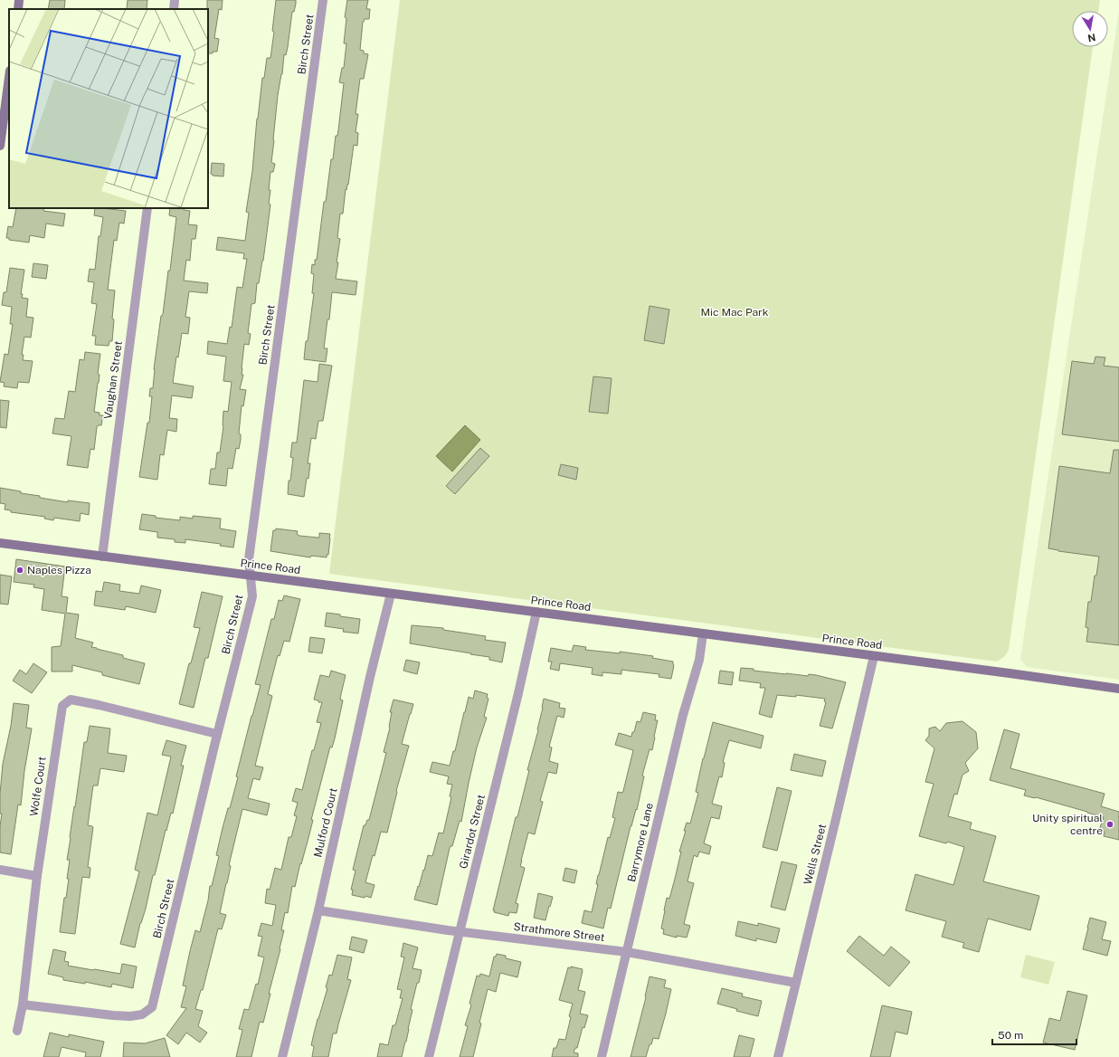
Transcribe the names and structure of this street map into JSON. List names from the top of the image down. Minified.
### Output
{"streets":{"street":["Birch Street","Vaughan Street","Prince Road","Wolfe Court","Mulford Court","Girardot Street","Barrymore Lane","Wells Street","Strathmore Street"]},"crossings":[["Birch Street","Prince Road"],["Birch Street","Wolfe Court"],["Vaughan Street","Prince Road"],["Prince Road","Mulford Court"],["Prince Road","Girardot Street"],["Prince Road","Barrymore Lane"],["Prince Road","Wells Street"],["Mulford Court","Strathmore Street"],["Girardot Street","Strathmore Street"],["Barrymore Lane","Strathmore Street"],["Wells Street","Strathmore Street"]],"parks":["Mic Mac Park"],"places":["Naples Pizza","Unity spiritual centre"],"scale_bar":"50 m","north":"bottom"}
